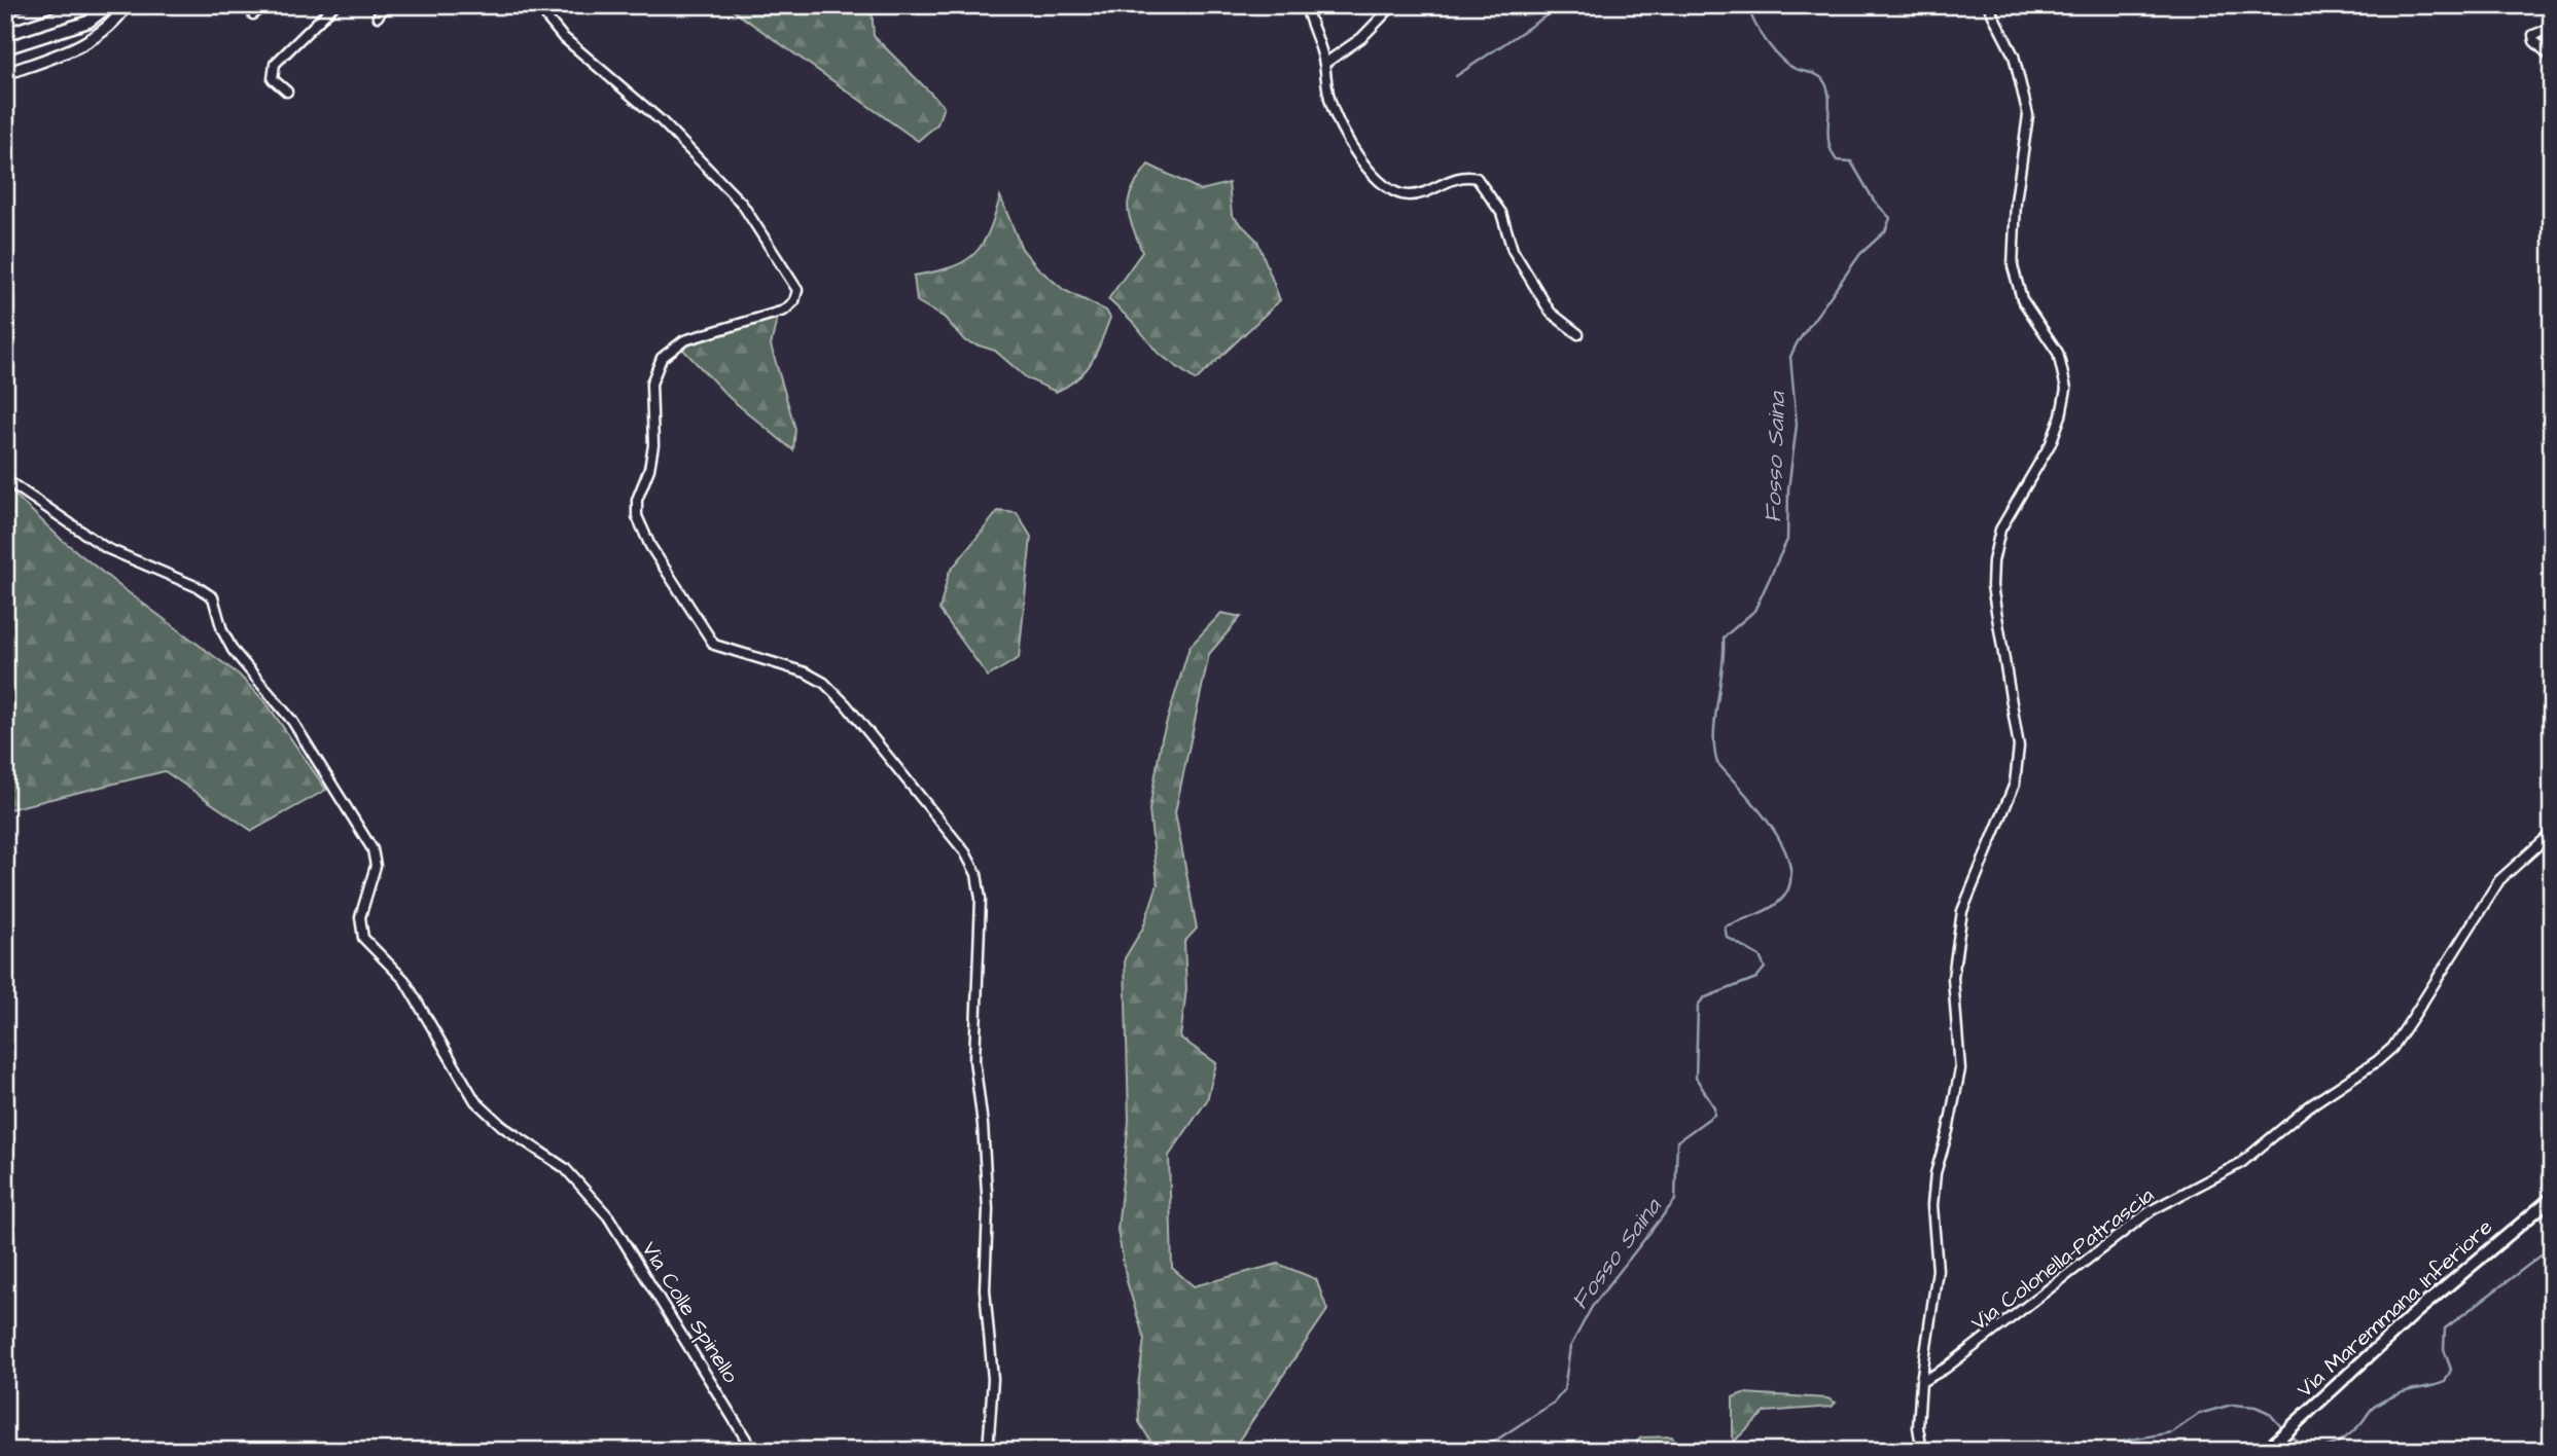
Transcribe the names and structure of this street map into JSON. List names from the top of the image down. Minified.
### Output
{"streets":{"main road":["Via Maremmana Inferiore"],"street":["Via Colonella-Patrascia","Via Colle Spinello"]},"water":["Fosso Saina"]}
